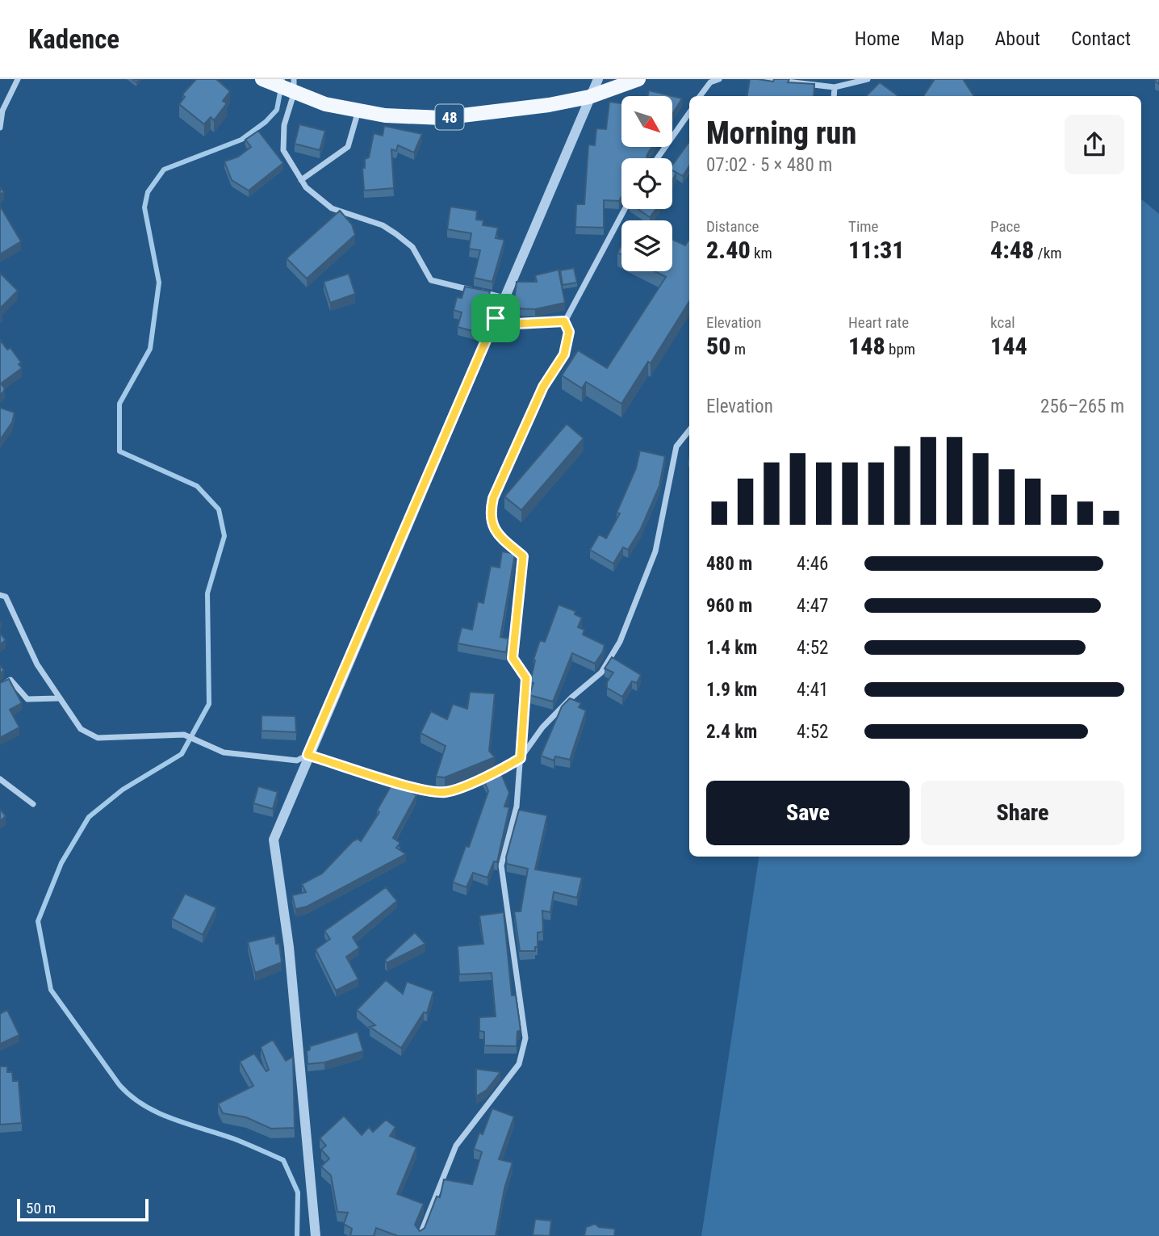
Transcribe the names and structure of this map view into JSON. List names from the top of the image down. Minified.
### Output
{"streets":{"main road":["48"]},"scale_bar":"50 m","north":"bottom right","page":{"header":"Kadence","nav":["Home","Map","About","Contact"],"heading":["Morning run","07:02 · 5 × 480 m"],"stats":[["Distance","2.40 km"],["Time","11:31"],["Pace","4:48 /km"],["Elevation","50 m"],["Heart rate","148 bpm"],["kcal","144"]],"chart":["Elevation","256–265 m"],"list":[{"name":"480 m","note":"4:46"},{"name":"960 m","note":"4:47"},{"name":"1.4 km","note":"4:52"},{"name":"1.9 km","note":"4:41"},{"name":"2.4 km","note":"4:52"}],"buttons":["Save","Share"],"scale":"50 m"}}
